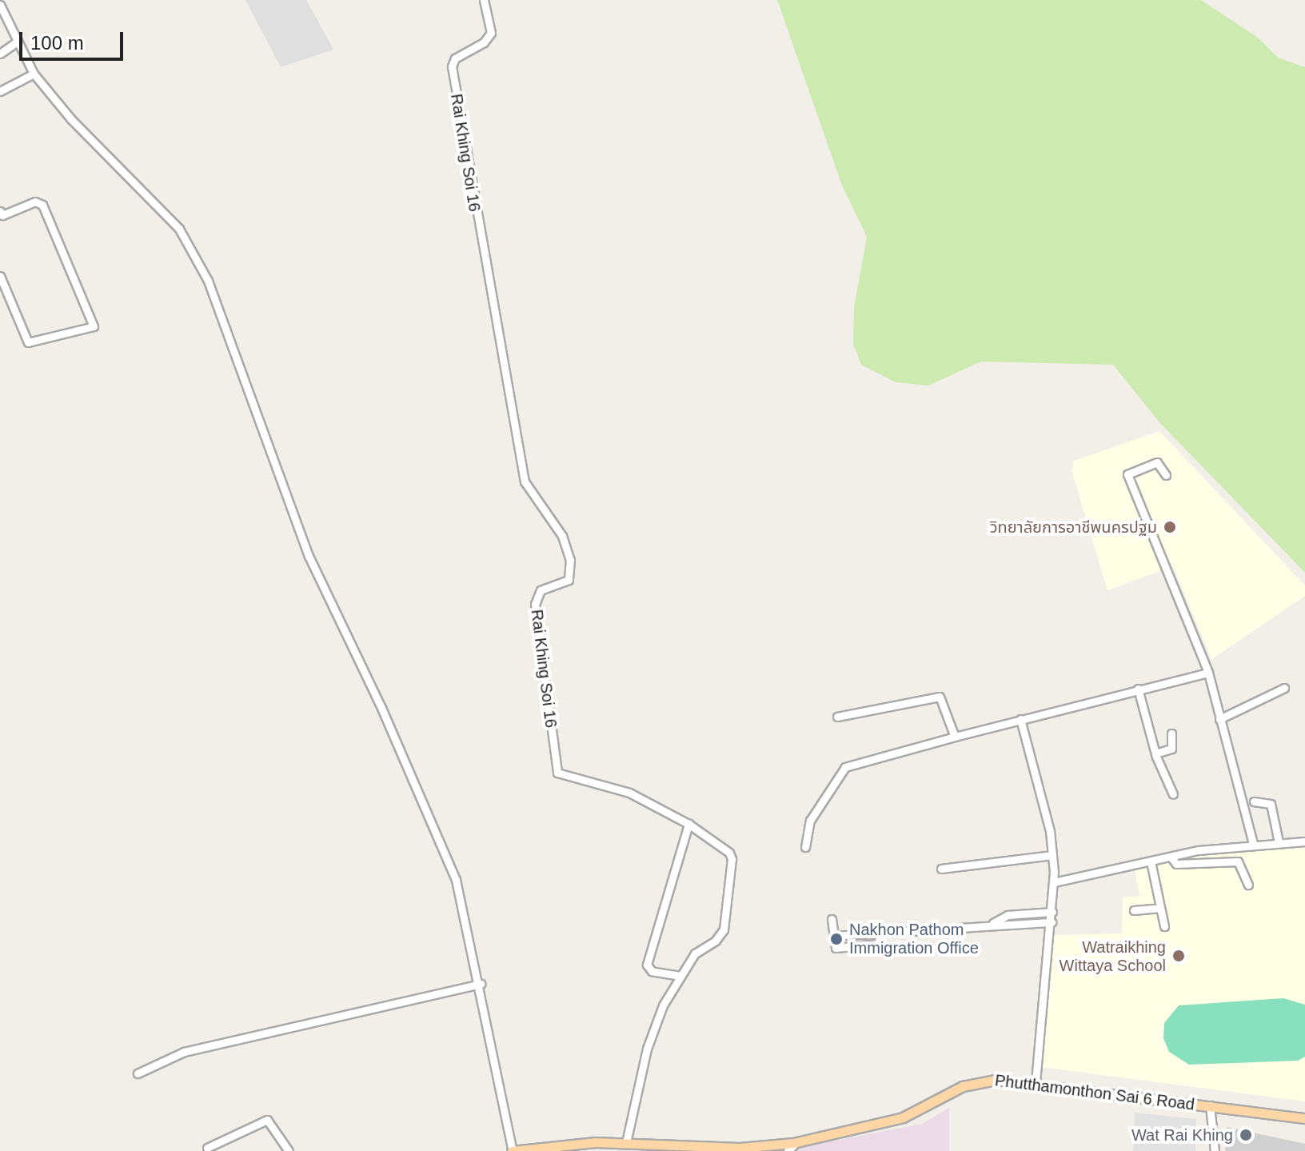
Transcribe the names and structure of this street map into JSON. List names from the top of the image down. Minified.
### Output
{"streets":{"main road":["Phutthamonthon Sai 6 Road"],"street":["Rai Khing Soi 16"]},"crossings":[["Rai Khing Soi 16","Phutthamonthon Sai 6 Road"]],"places":["วิทยาลัยการอาชีพนครปฐม","Nakhon Pathom Immigration Office","Watraikhing Wittaya School","Wat Rai Khing"],"scale_bar":"100 m"}
